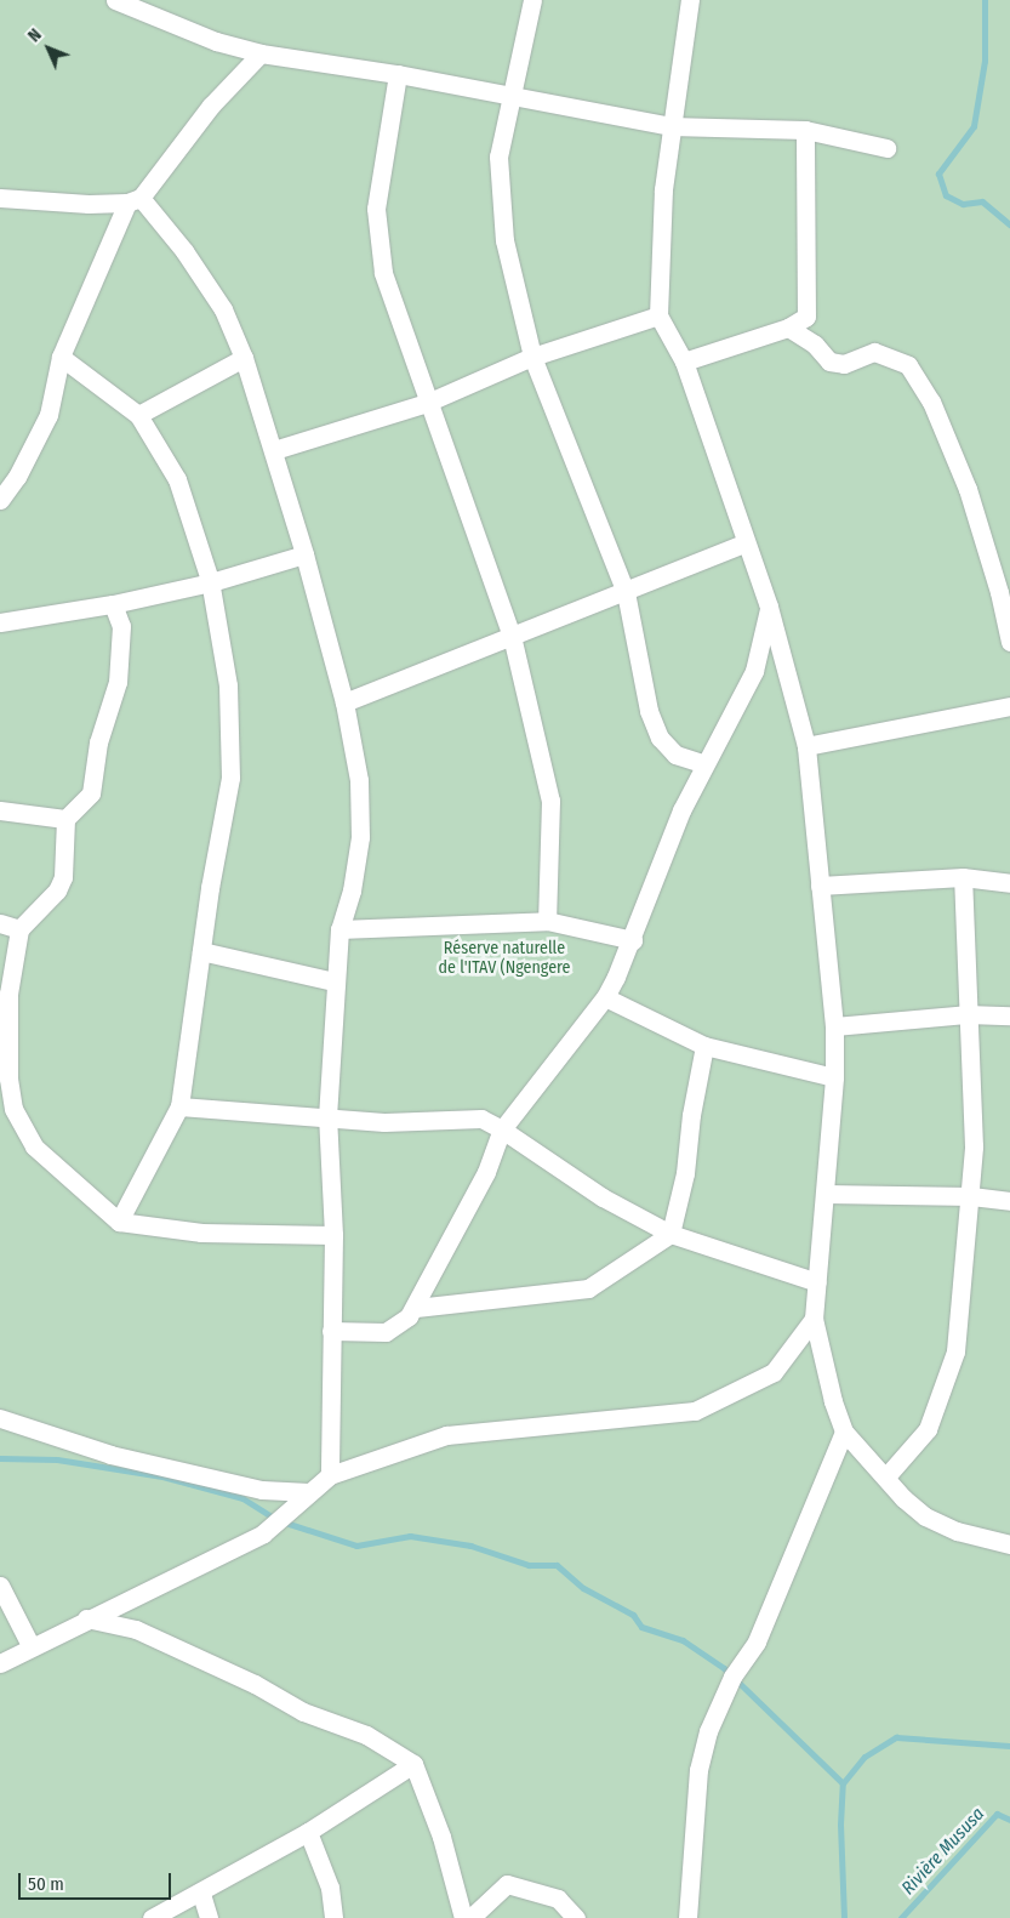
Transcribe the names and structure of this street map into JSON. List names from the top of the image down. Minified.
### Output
{"water":["Rivière Mususa"],"parks":["Réserve naturelle de l'ITAV (Ngengere"],"scale_bar":"50 m","north":"top left"}
